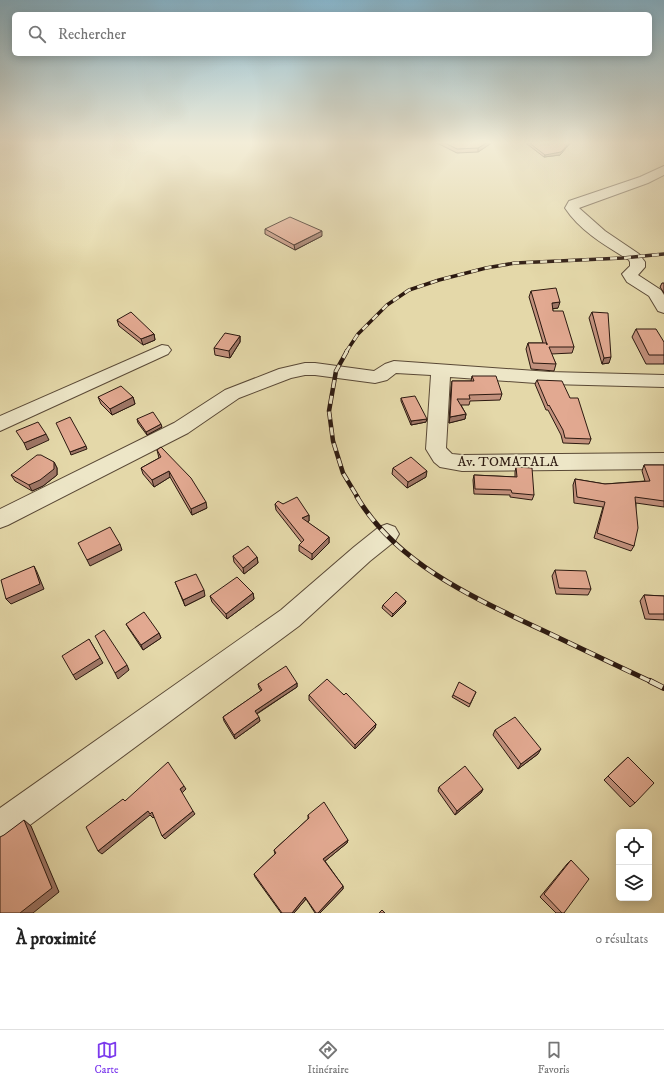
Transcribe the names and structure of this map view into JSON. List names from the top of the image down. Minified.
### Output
{"streets":{"street":["Av. TOMATALA"]},"page":{"search":"Rechercher","heading":["À proximité","0 résultats"],"nav":["Carte","Itinéraire","Favoris"]}}
